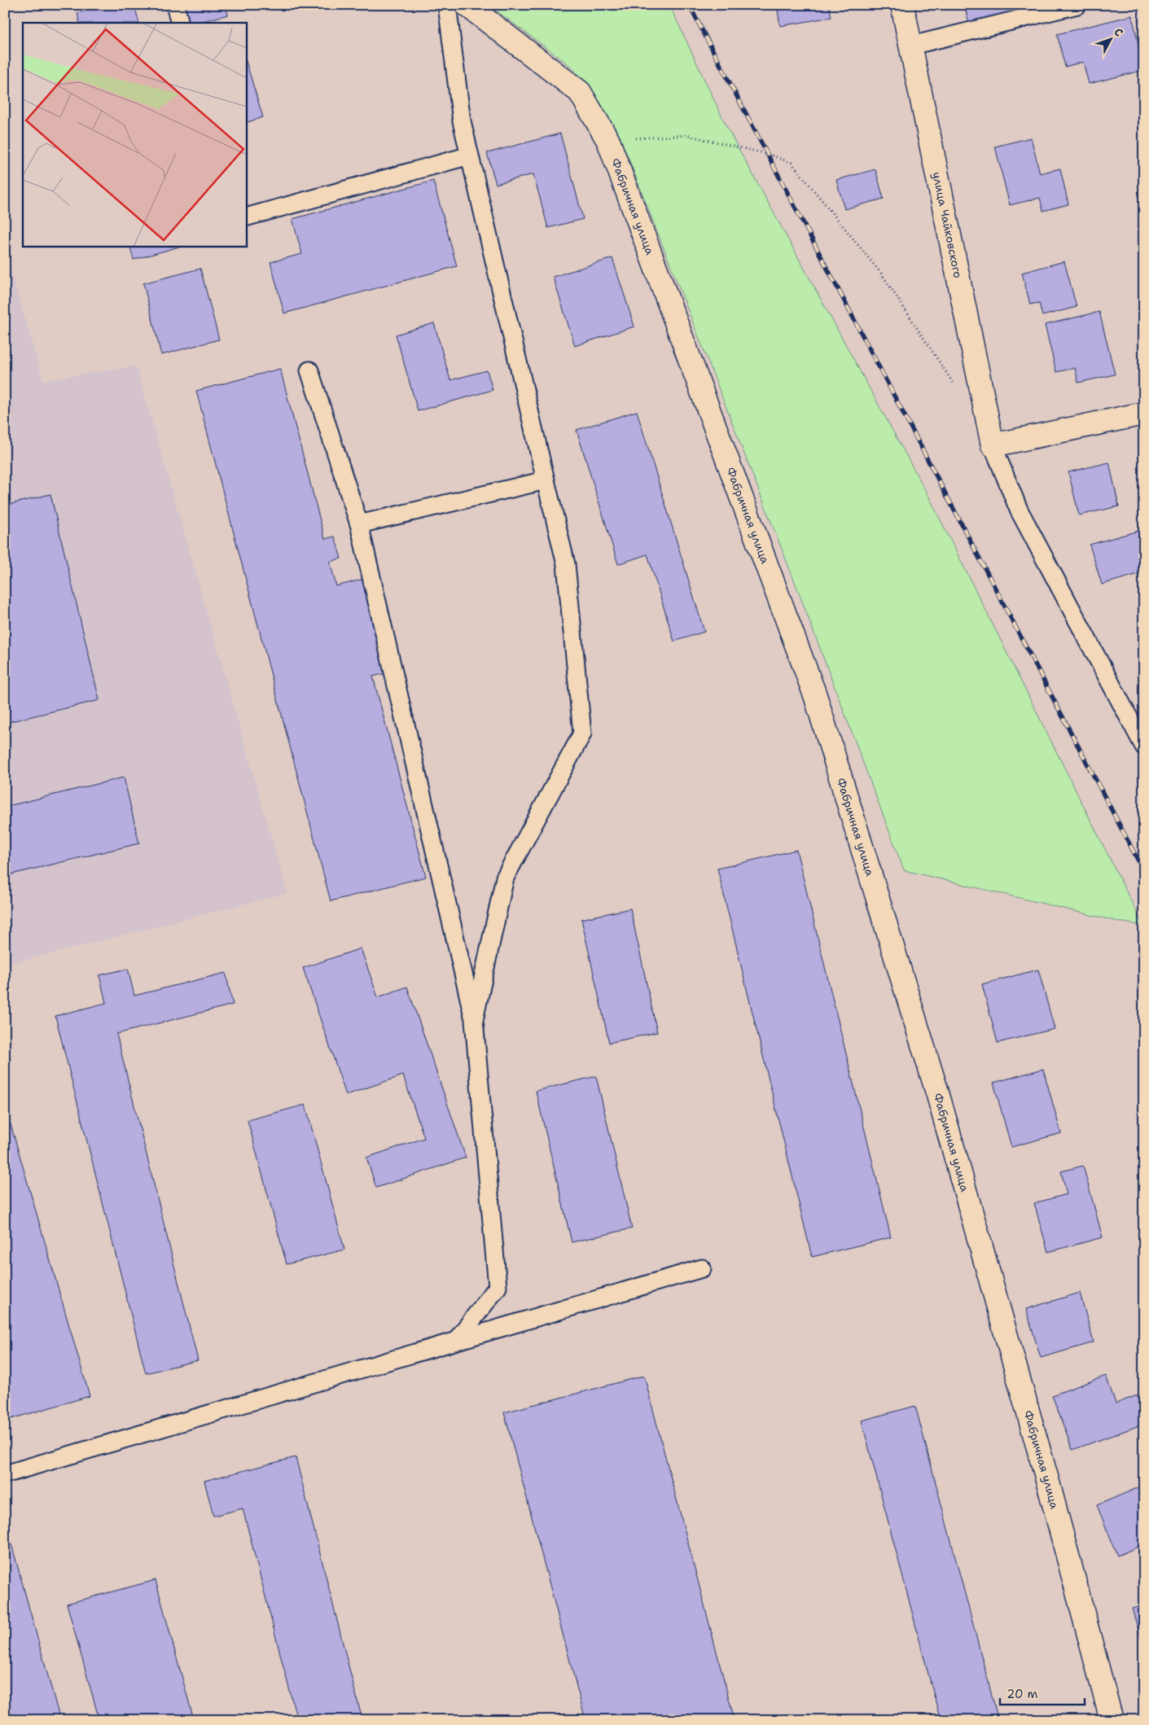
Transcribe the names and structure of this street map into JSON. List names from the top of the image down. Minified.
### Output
{"streets":{"street":["Фабричная улица","улица Чайковского"]},"scale_bar":"20 m","north":"top right"}
